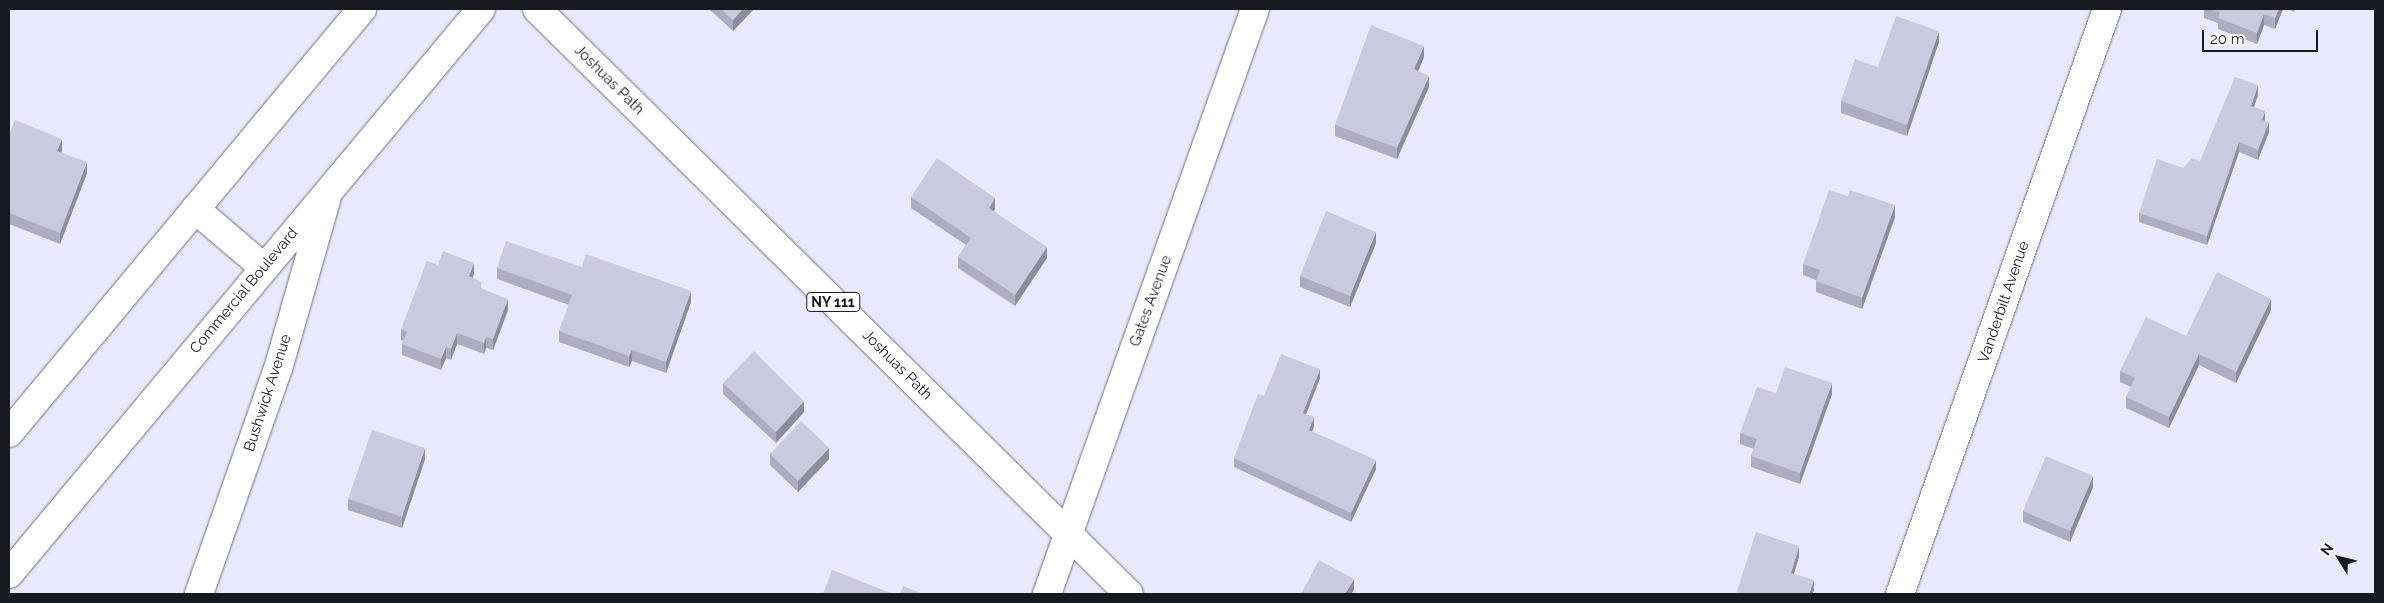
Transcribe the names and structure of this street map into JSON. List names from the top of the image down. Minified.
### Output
{"streets":{"street":["Joshuas Path","Commercial Boulevard","Gates Avenue","NY 111","Vanderbilt Avenue","Bushwick Avenue"]},"crossings":[["Joshuas Path","Gates Avenue"],["Commercial Boulevard","Bushwick Avenue"]],"scale_bar":"20 m","north":"top left"}
